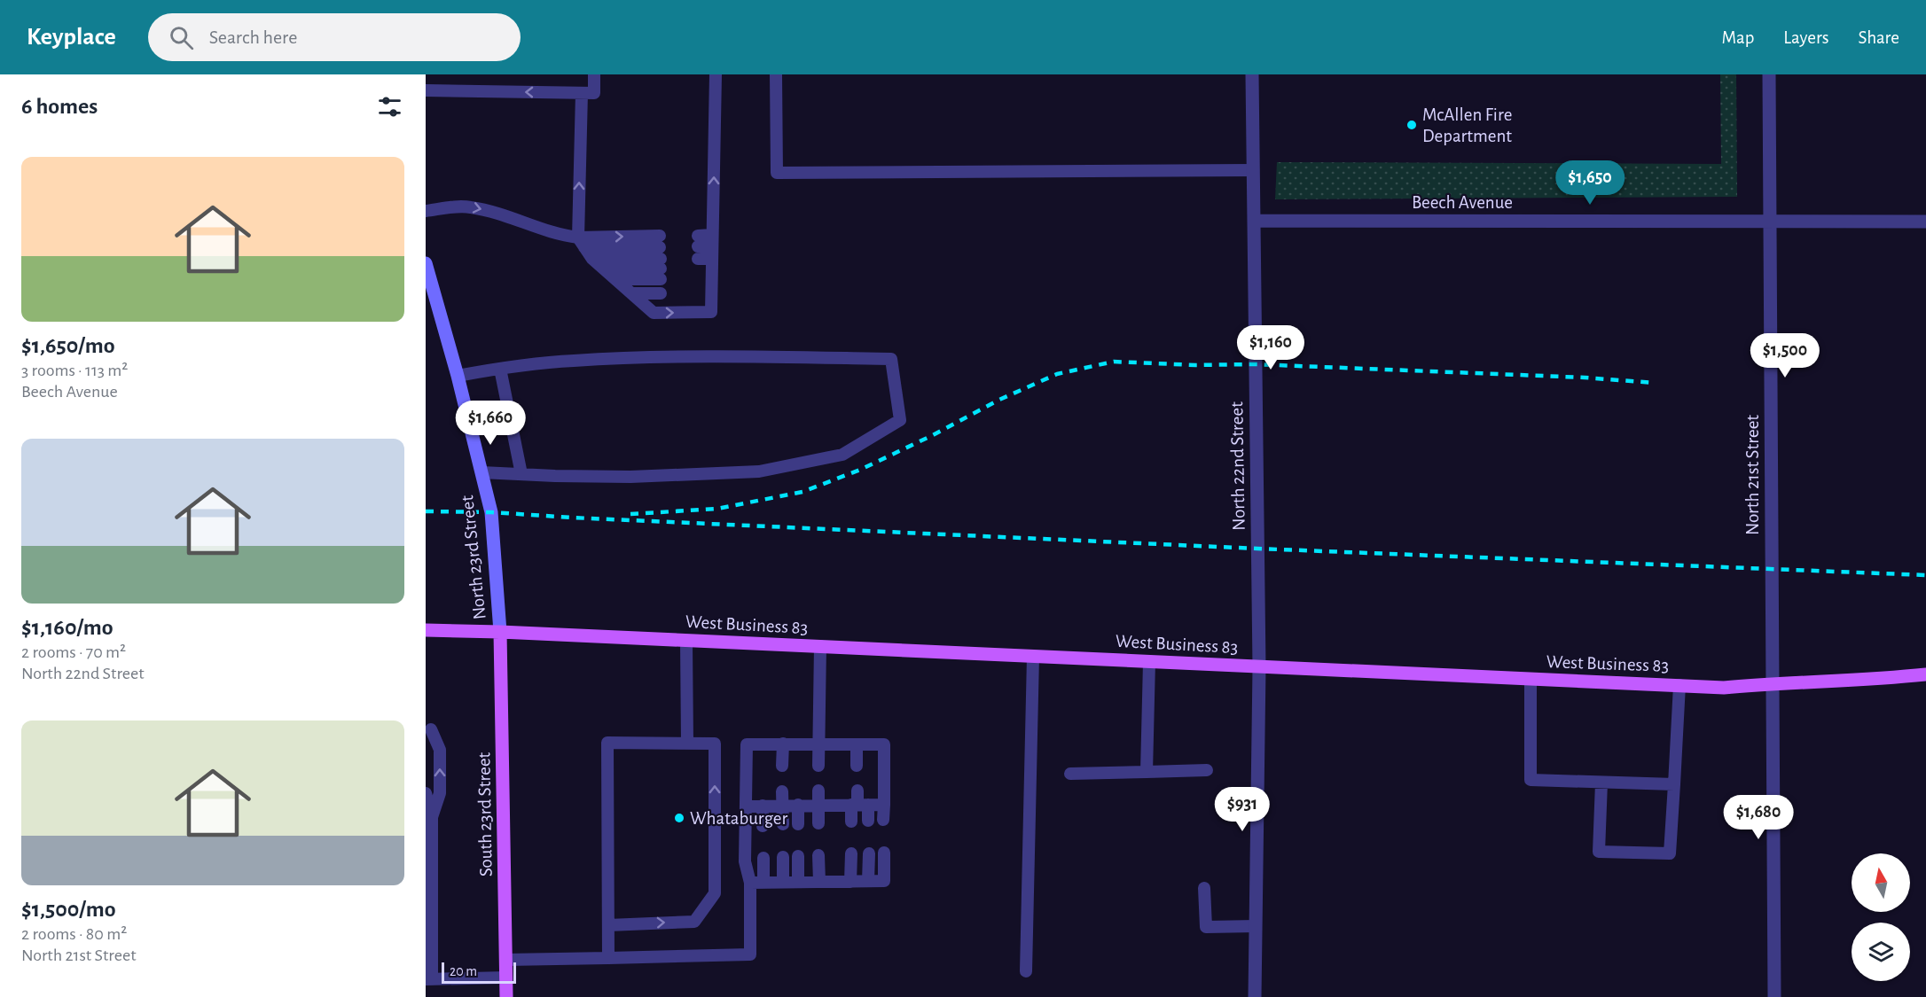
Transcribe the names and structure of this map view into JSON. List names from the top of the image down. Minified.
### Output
{"streets":{"main road":["North 23rd Street","West Business 83","South 23rd Street"],"street":["Beech Avenue","North 22nd Street","North 21st Street"]},"crossings":[["Beech Avenue","North 22nd Street"],["Beech Avenue","North 21st Street"],["North 22nd Street","West Business 83"],["North 21st Street","West Business 83"],["North 23rd Street","West Business 83"],["North 23rd Street","South 23rd Street"],["West Business 83","South 23rd Street"]],"places":["McAllen Fire Department","Whataburger"],"scale_bar":"20 m","north":"top","page":{"header":"Keyplace","search":"Search here","nav":["Map","Layers","Share"],"heading":"6 homes","list":[{"name":"$1,650/mo","note":"3 rooms · 113 m² · Beech Avenue"},{"name":"$1,160/mo","note":"2 rooms · 70 m² · North 22nd Street"},{"name":"$1,500/mo","note":"2 rooms · 80 m² · North 21st Street"}],"price":["$1,650","$1,160","$1,500","$1,660","$931","$1,680"],"scale":"20 m"}}
